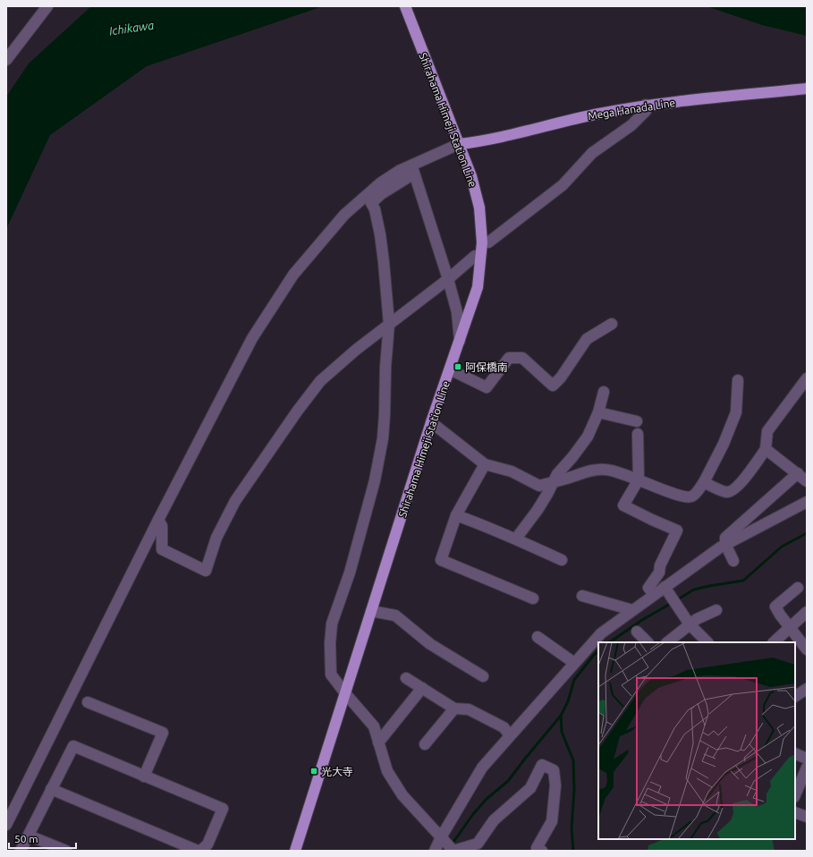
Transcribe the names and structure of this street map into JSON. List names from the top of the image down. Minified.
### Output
{"streets":{"main road":["Mega Hanada Line","Shirahama Himeji Station Line"]},"crossings":[["Mega Hanada Line","Shirahama Himeji Station Line"]],"water":["Ichikawa"],"places":{"transit":["阿保橋南","光大寺"]},"scale_bar":"50 m"}
